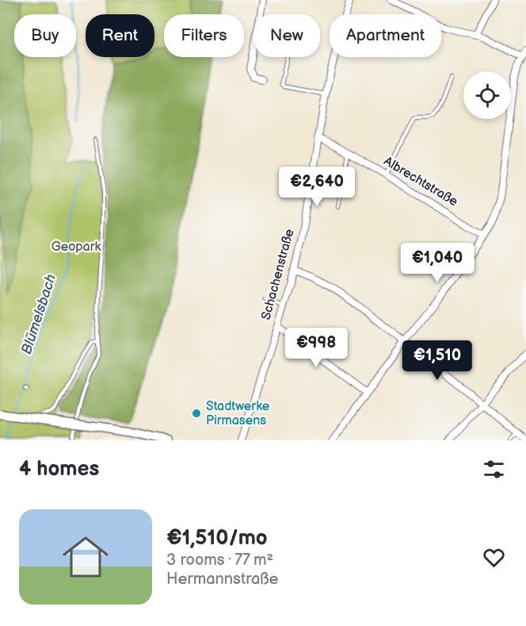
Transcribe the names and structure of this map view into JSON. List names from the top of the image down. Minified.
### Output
{"streets":{"street":["Albrechtstraße","Schachenstraße"]},"crossings":[["Albrechtstraße","Schachenstraße"]],"water":["Blümelsbach"],"parks":["Geopark"],"places":["Stadtwerke Pirmasens"],"page":{"chip":["Buy","Rent","Filters","New","Apartment"],"price":["€2,640","€1,040","€998","€1,510"],"heading":"4 homes","list":[{"name":"€1,510/mo","note":"3 rooms · 77 m² · Hermannstraße"}]}}
